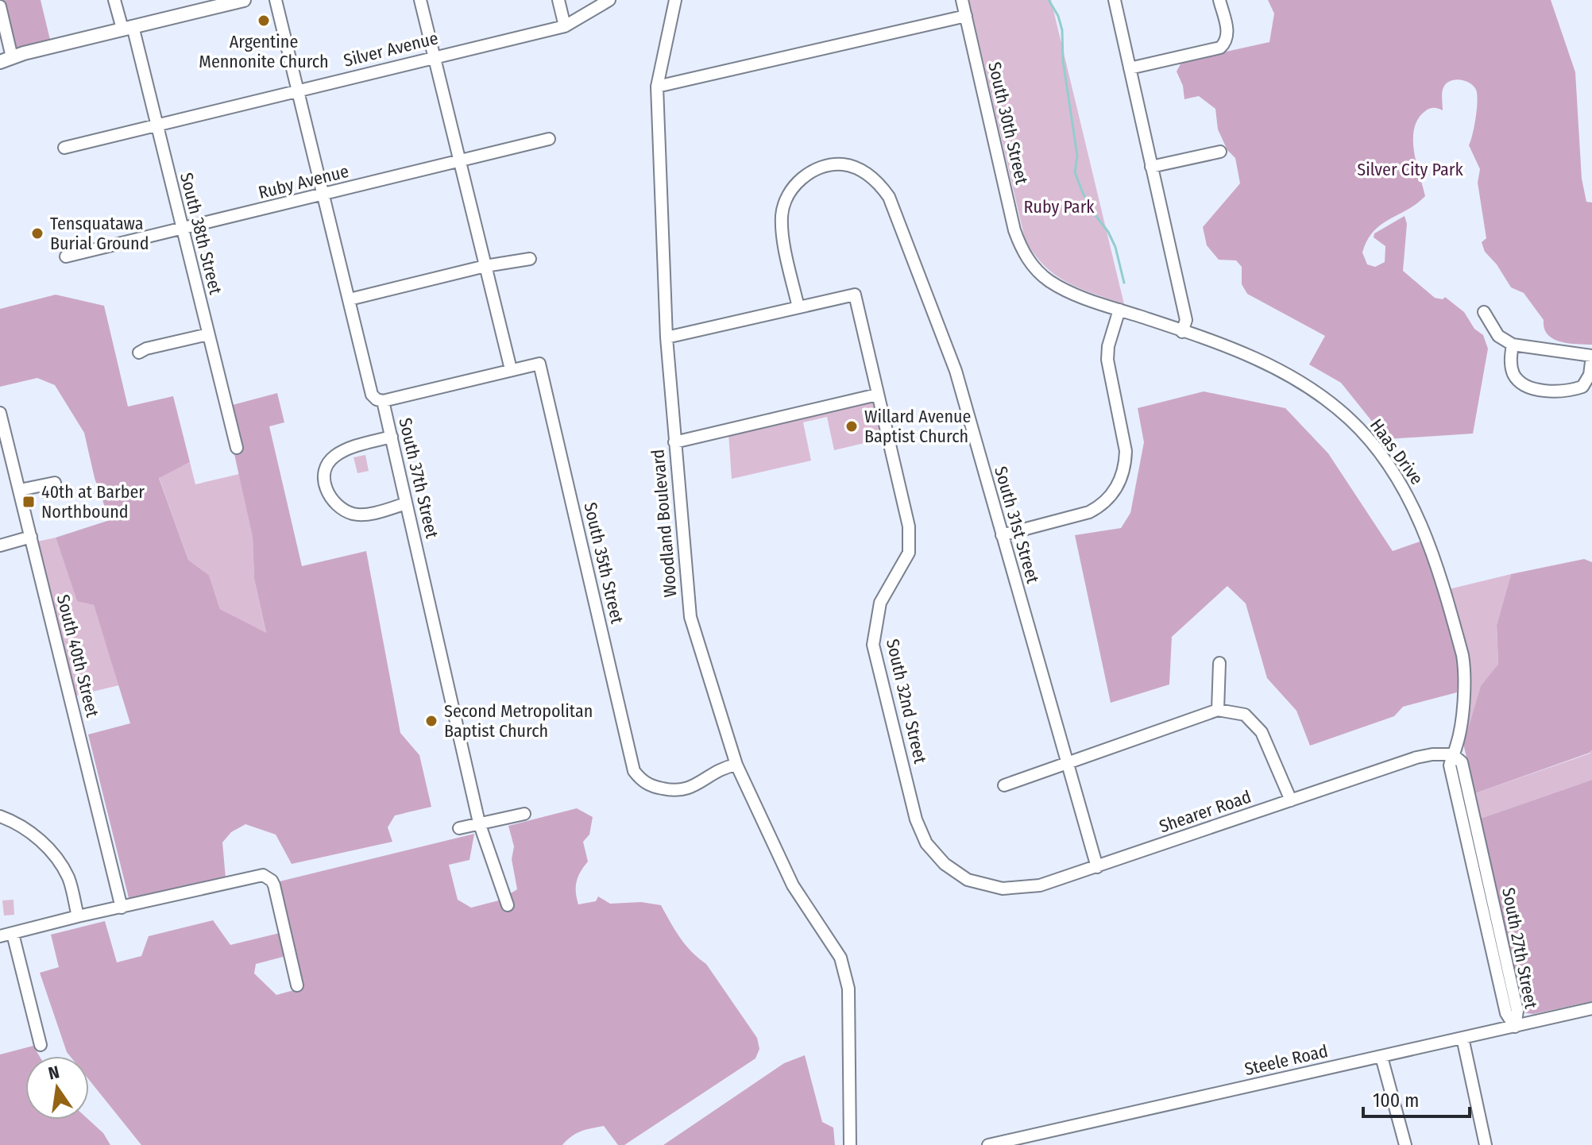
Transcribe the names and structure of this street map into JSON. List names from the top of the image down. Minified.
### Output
{"streets":{"street":["Silver Avenue","South 30th Street","Ruby Avenue","South 38th Street","Haas Drive","South 37th Street","Woodland Boulevard","South 31st Street","South 35th Street","South 40th Street","South 32nd Street","Shearer Road","South 27th Street","Steele Road"]},"crossings":[["Silver Avenue","South 38th Street"],["Silver Avenue","South 37th Street"],["South 30th Street","Haas Drive"],["Ruby Avenue","South 38th Street"],["Ruby Avenue","South 37th Street"],["Haas Drive","Shearer Road"],["Haas Drive","South 27th Street"],["Woodland Boulevard","South 35th Street"],["South 31st Street","South 32nd Street"],["South 31st Street","Shearer Road"],["South 32nd Street","Shearer Road"],["Shearer Road","South 27th Street"],["South 27th Street","Steele Road"]],"parks":["Silver City Park","Ruby Park"],"places":{"other":["Argentine Mennonite Church","Tensquatawa Burial Ground","Willard Avenue Baptist Church","Second Metropolitan Baptist Church"],"transit":["40th at Barber Northbound"]},"scale_bar":"100 m","north":"top"}
